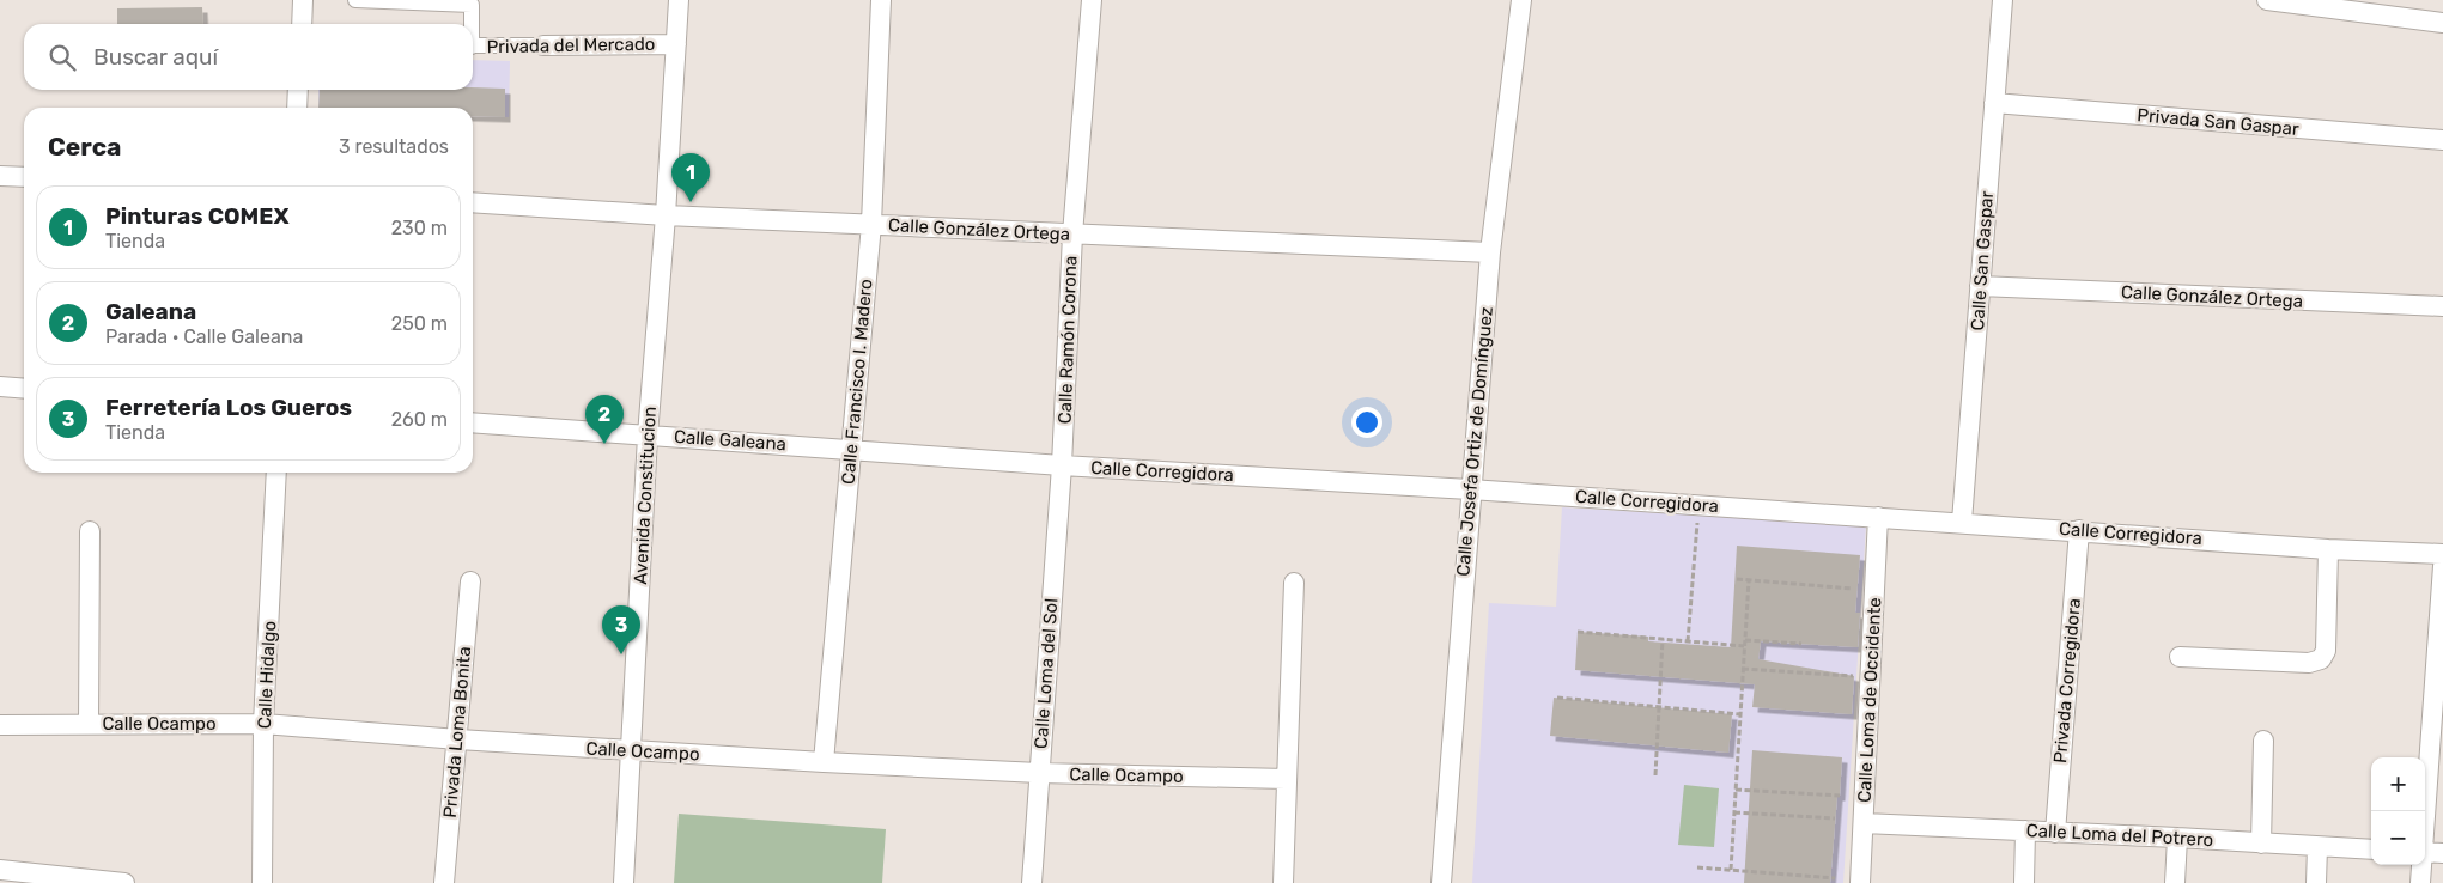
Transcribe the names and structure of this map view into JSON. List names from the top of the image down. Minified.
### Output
{"streets":{"street":["Privada del Mercado","Privada San Gaspar","Calle González Ortega","Calle San Gaspar","Calle Ramón Corona","Calle Francisco I. Madero","Calle Galeana","Calle Josefa Ortiz de Domínguez","Calle Corregidora","Avenida Constitucion","Calle Loma del Sol","Calle Hidalgo","Privada Corregidora","Calle Loma de Occidente","Calle Ocampo","Privada Loma Bonita","Calle Loma del Potrero"]},"crossings":[["Privada del Mercado","Avenida Constitucion"],["Privada San Gaspar","Calle San Gaspar"],["Calle González Ortega","Calle San Gaspar"],["Calle González Ortega","Calle Ramón Corona"],["Calle González Ortega","Calle Francisco I. Madero"],["Calle González Ortega","Calle Josefa Ortiz de Domínguez"],["Calle González Ortega","Avenida Constitucion"],["Calle San Gaspar","Calle Corregidora"],["Calle Ramón Corona","Calle Corregidora"],["Calle Ramón Corona","Calle Loma del Sol"],["Calle Francisco I. Madero","Calle Galeana"],["Calle Francisco I. Madero","Calle Corregidora"],["Calle Francisco I. Madero","Calle Ocampo"],["Calle Galeana","Calle Corregidora"],["Calle Galeana","Avenida Constitucion"],["Calle Josefa Ortiz de Domínguez","Calle Corregidora"],["Calle Corregidora","Calle Loma del Sol"],["Calle Corregidora","Privada Corregidora"],["Calle Corregidora","Calle Loma de Occidente"],["Avenida Constitucion","Calle Ocampo"],["Calle Loma del Sol","Calle Ocampo"],["Calle Hidalgo","Calle Ocampo"],["Privada Corregidora","Calle Loma del Potrero"],["Calle Loma de Occidente","Calle Loma del Potrero"],["Calle Ocampo","Privada Loma Bonita"]],"page":{"search":"Buscar aquí","heading":["Cerca","3 resultados"],"pins":["1","2","3"],"list":[{"mark":"1","name":"Pinturas COMEX","note":"Tienda","value":"230 m"},{"mark":"2","name":"Galeana","note":"Parada · Calle Galeana","value":"250 m"},{"mark":"3","name":"Ferretería Los Gueros","note":"Tienda","value":"260 m"}],"map_buttons":["+","−"]}}
